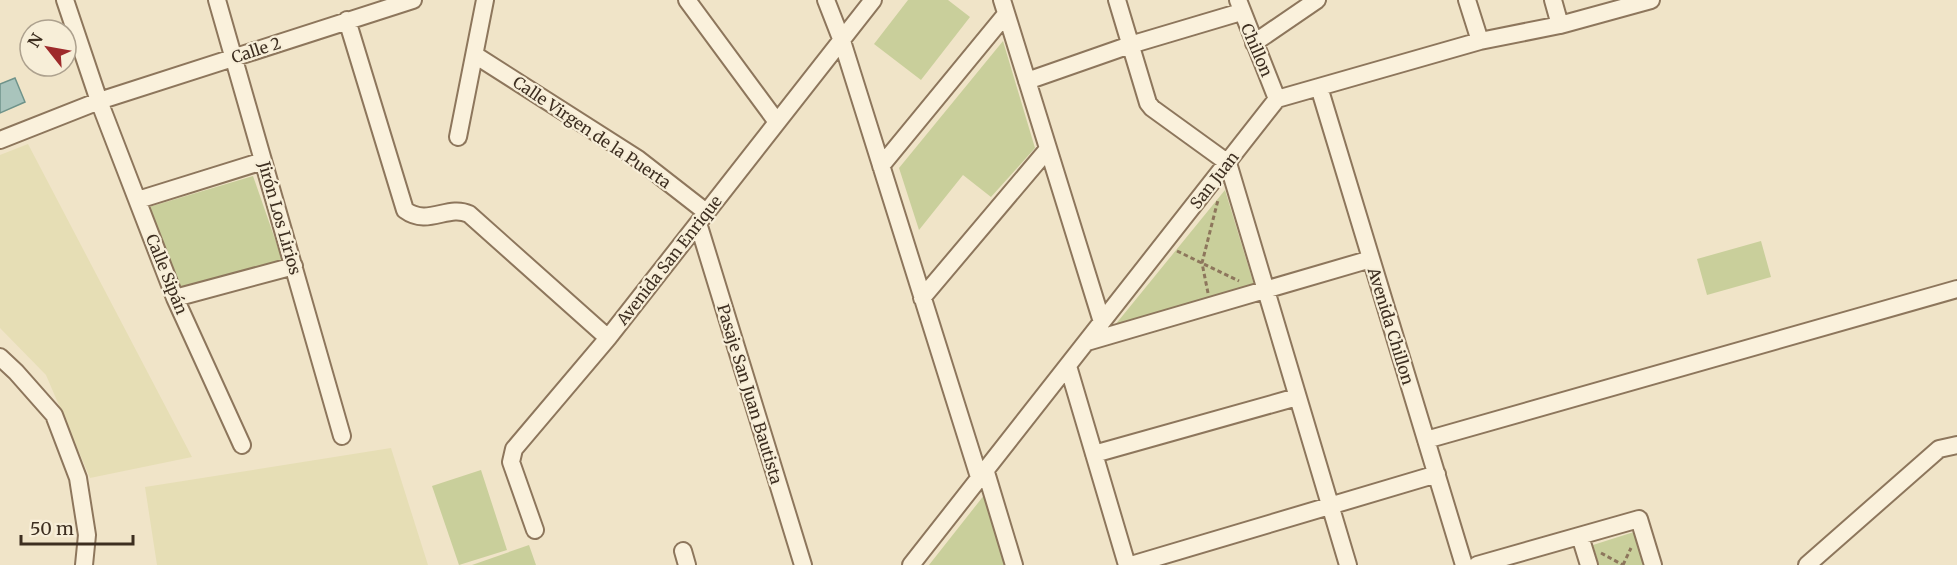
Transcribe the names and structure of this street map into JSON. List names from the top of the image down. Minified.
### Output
{"streets":{"street":["Calle 2","Chillon","Calle Virgen de la Puerta","San Juan","Jirón Los Lirios","Avenida San Enrique","Calle Sipán","Avenida Chillon","Pasaje San Juan Bautista"]},"crossings":[["Calle 2","Jirón Los Lirios"],["Calle 2","Calle Sipán"],["Chillon","San Juan"],["Calle Virgen de la Puerta","Avenida San Enrique"],["Calle Virgen de la Puerta","Pasaje San Juan Bautista"],["Avenida San Enrique","Pasaje San Juan Bautista"]],"scale_bar":"50 m","north":"top left"}
